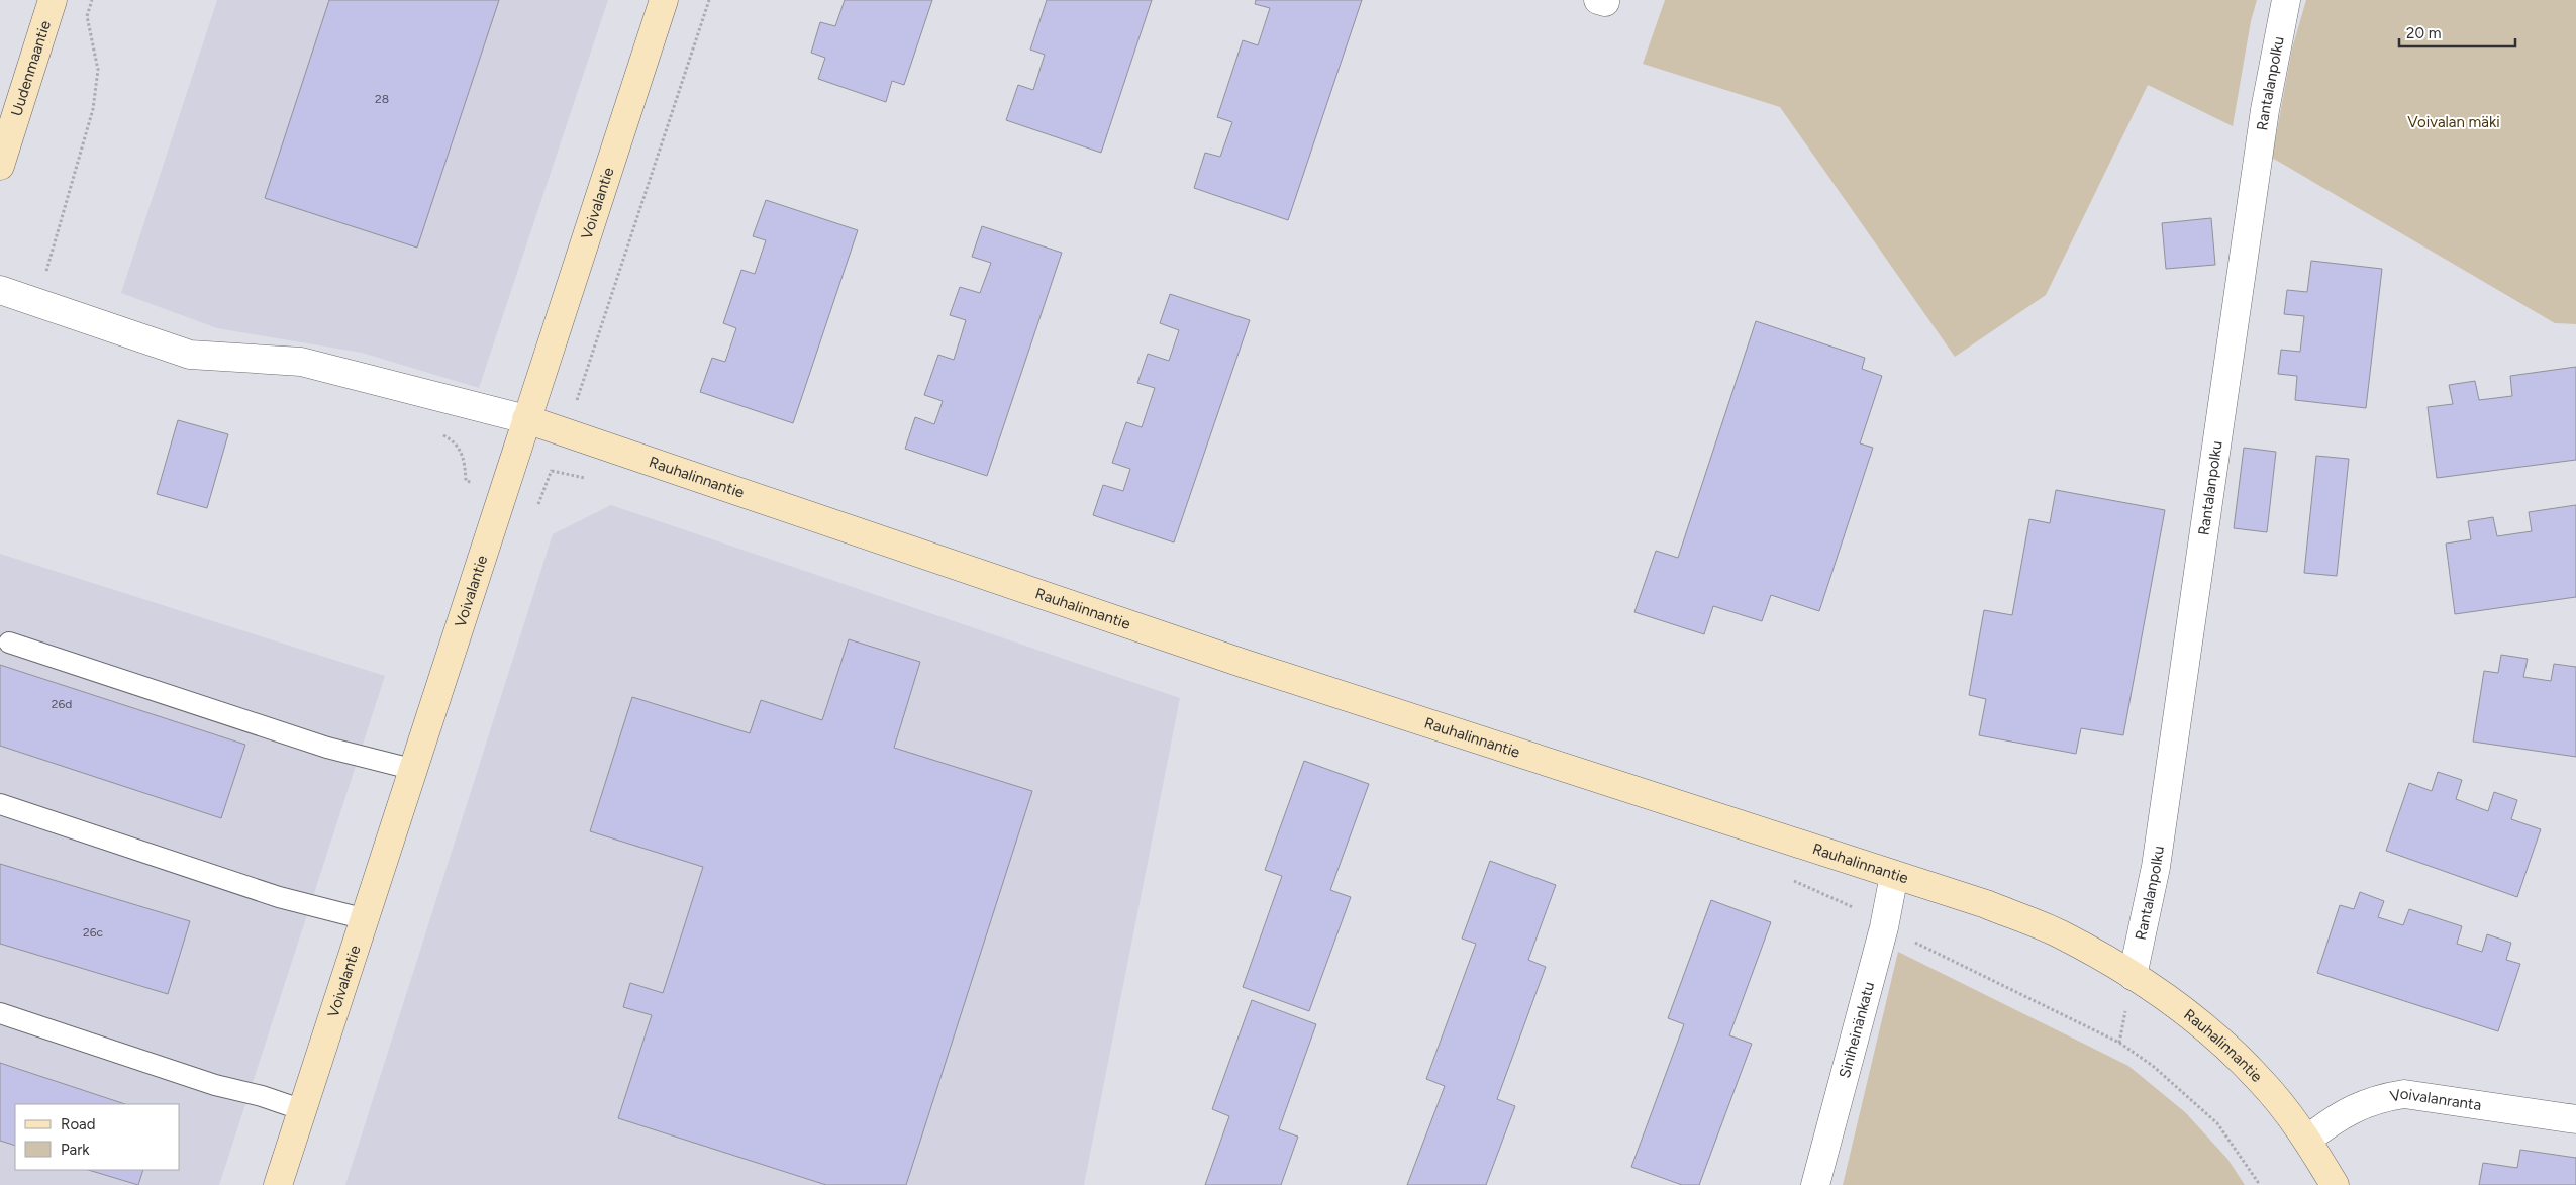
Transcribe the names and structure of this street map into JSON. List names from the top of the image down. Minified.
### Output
{"streets":{"street":["Uudenmaantie","Rantalanpolku","Voivalantie","Rauhalinnantie","Siniheinänkatu","Voivalanranta"]},"crossings":[["Rantalanpolku","Rauhalinnantie"],["Voivalantie","Rauhalinnantie"],["Rauhalinnantie","Siniheinänkatu"],["Rauhalinnantie","Voivalanranta"]],"parks":["Voivalan mäki"],"house_numbers":["28","26d","26c"],"legend":["Road","Park"],"scale_bar":"20 m"}
